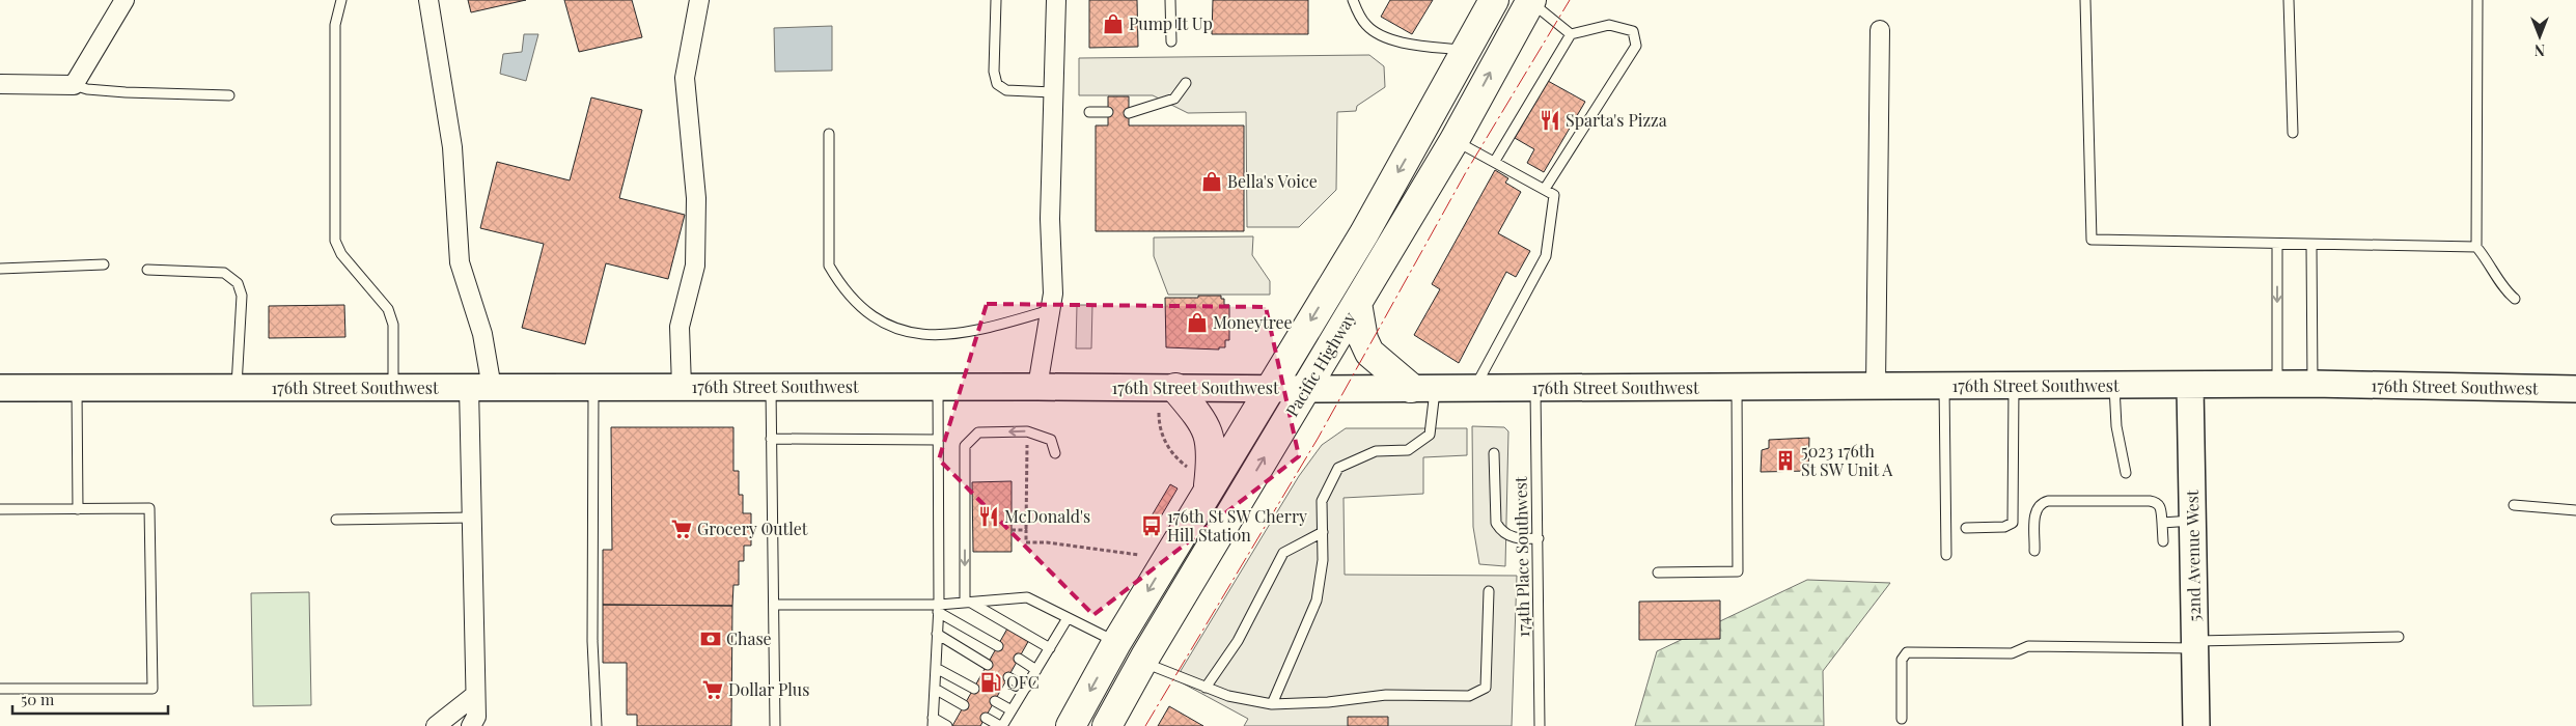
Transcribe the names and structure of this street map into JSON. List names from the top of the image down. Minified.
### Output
{"streets":{"highway":["Pacific Highway"],"street":["176th Street Southwest","52nd Avenue West"],"lane":["174th Place Southwest"]},"crossings":[["Pacific Highway","176th Street Southwest"],["176th Street Southwest","52nd Avenue West"],["176th Street Southwest","174th Place Southwest"]],"places":{"shop":["Pump It Up","Bella's Voice","Moneytree"],"restaurant":["Sparta's Pizza","McDonald's"],"building":["5023 176th St SW Unit A"],"bus stop":["176th St SW Cherry Hill Station"],"supermarket":["Grocery Outlet","Dollar Plus"],"bank":["Chase"],"fuel station":["QFC"]},"scale_bar":"50 m","north":"bottom"}
